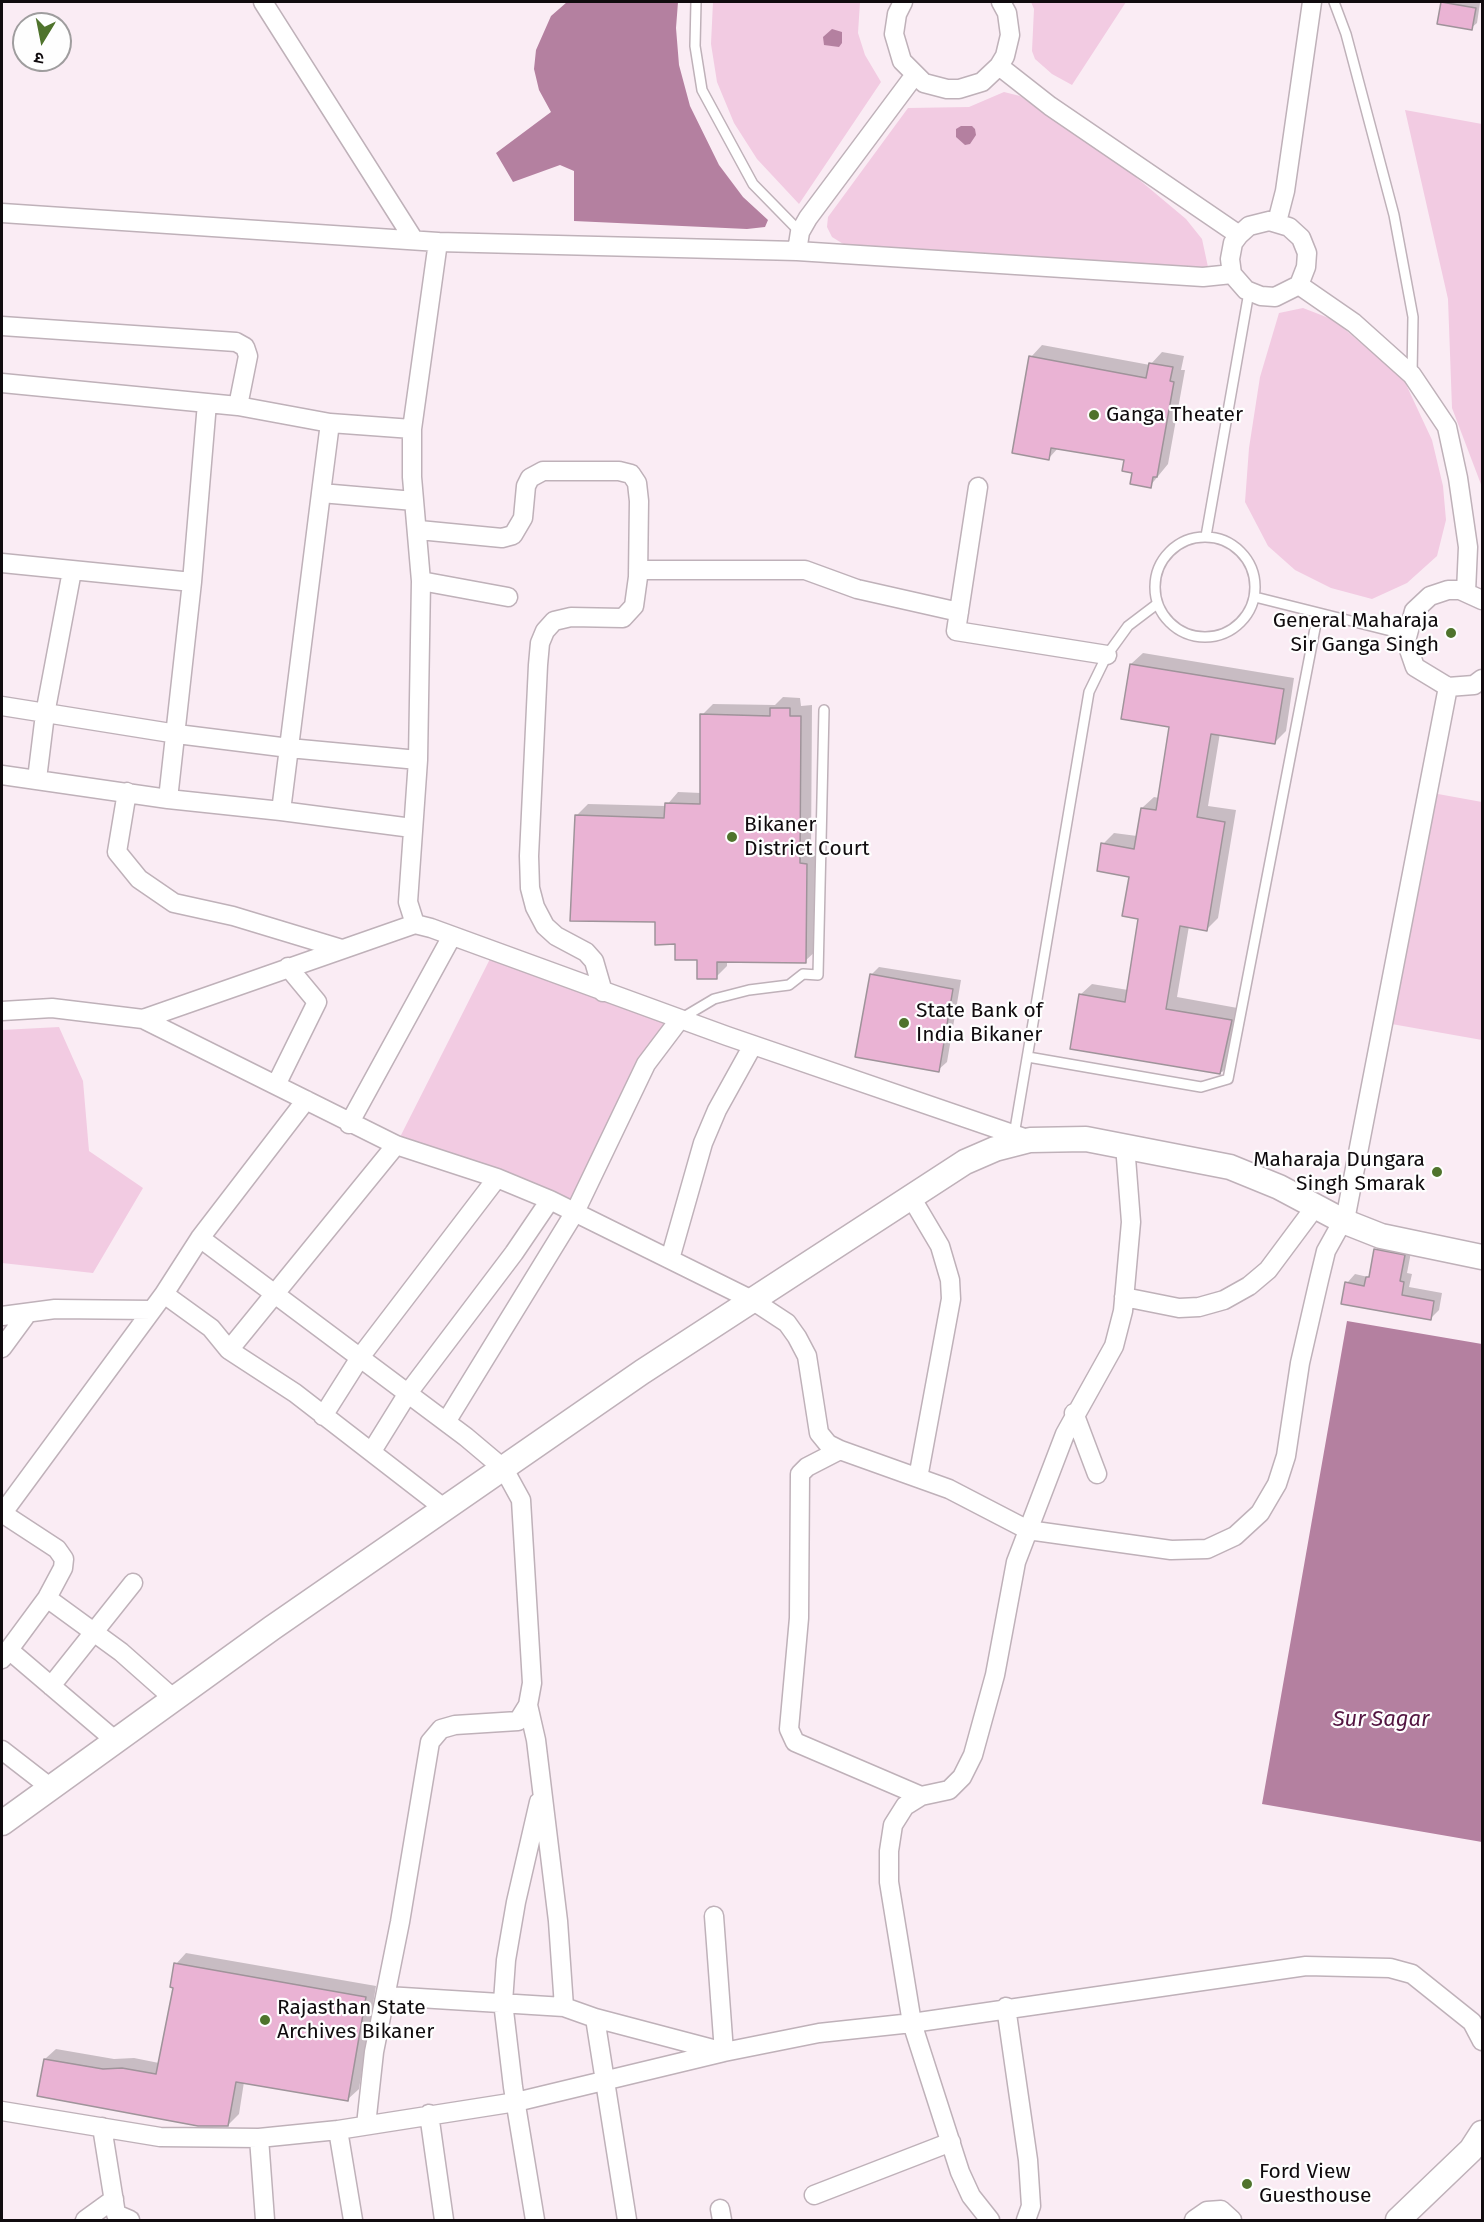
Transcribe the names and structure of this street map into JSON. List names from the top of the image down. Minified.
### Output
{"water":["Sur Sagar"],"places":["Ganga Theater","General Maharaja Sir Ganga Singh","Bikaner District Court","State Bank of India Bikaner","Maharaja Dungara Singh Smarak","Rajasthan State Archives Bikaner","Ford View Guesthouse"],"north":"bottom"}
